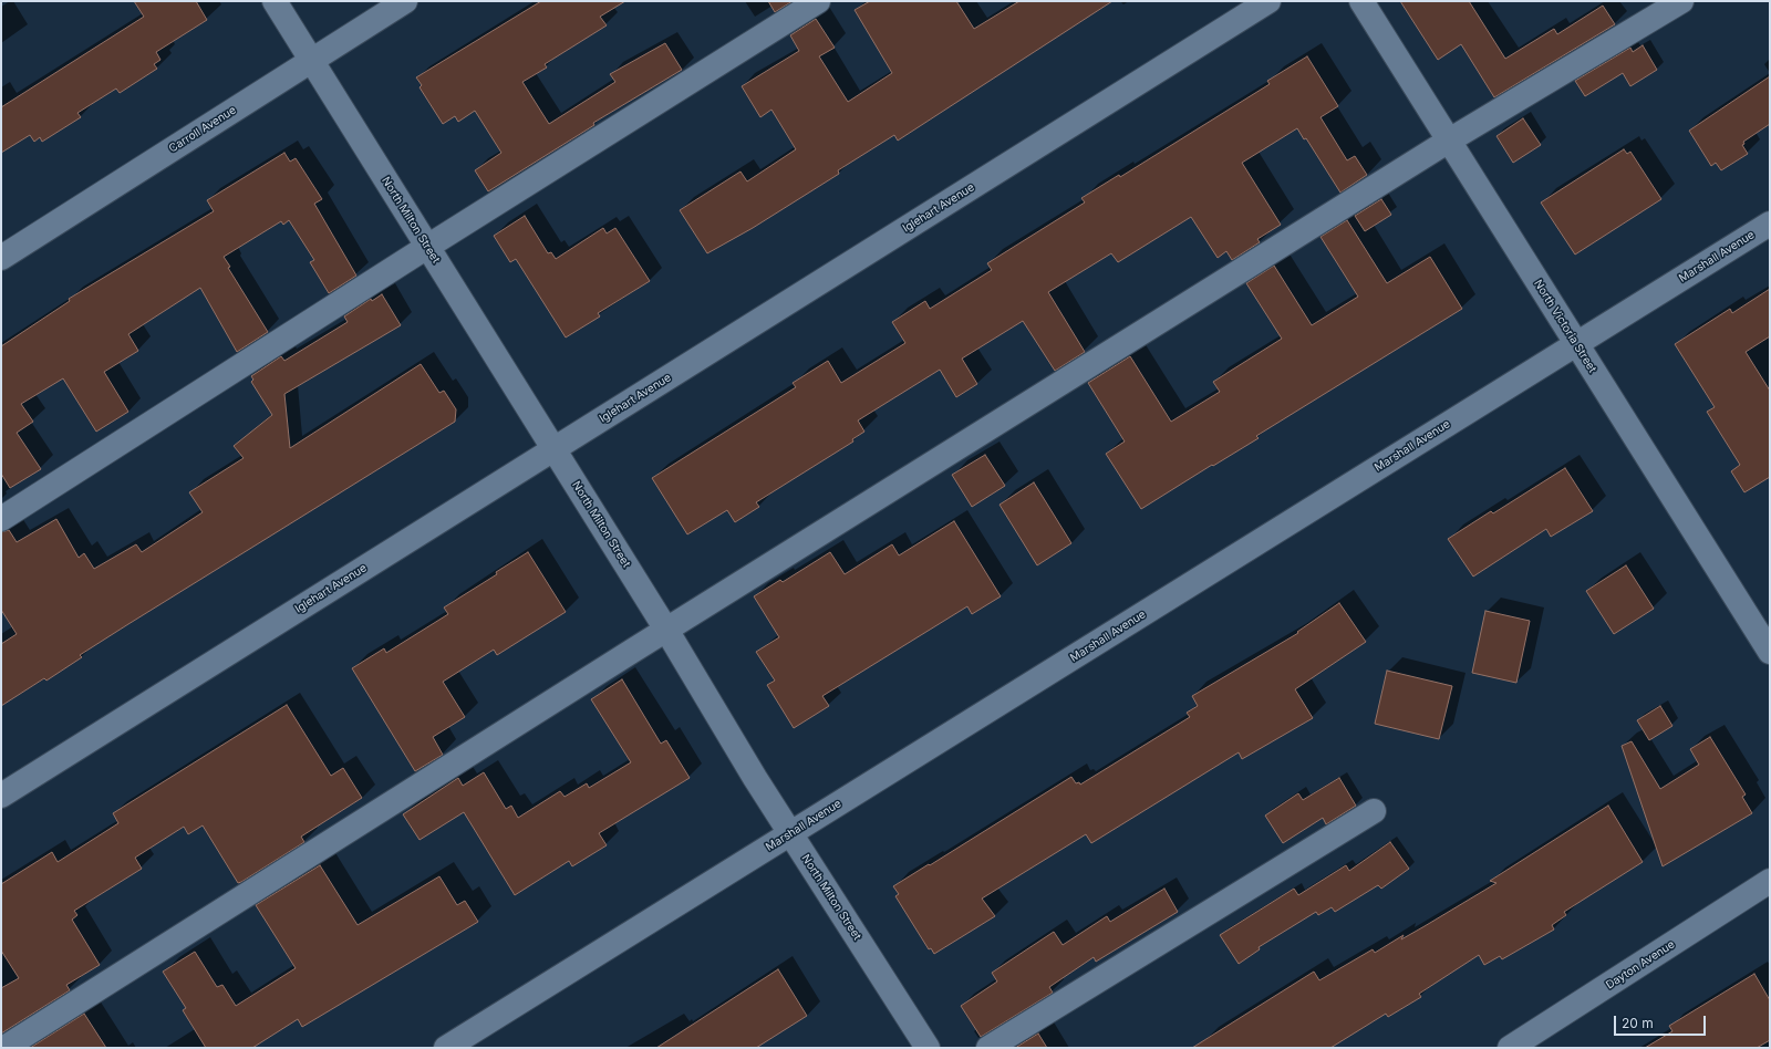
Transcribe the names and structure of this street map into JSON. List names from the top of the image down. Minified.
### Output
{"streets":{"street":["Carroll Avenue","Iglehart Avenue","North Milton Street","Marshall Avenue","North Victoria Street","Dayton Avenue"]},"crossings":[["Carroll Avenue","North Milton Street"],["Iglehart Avenue","North Milton Street"],["North Milton Street","Marshall Avenue"],["Marshall Avenue","North Victoria Street"]],"scale_bar":"20 m"}
